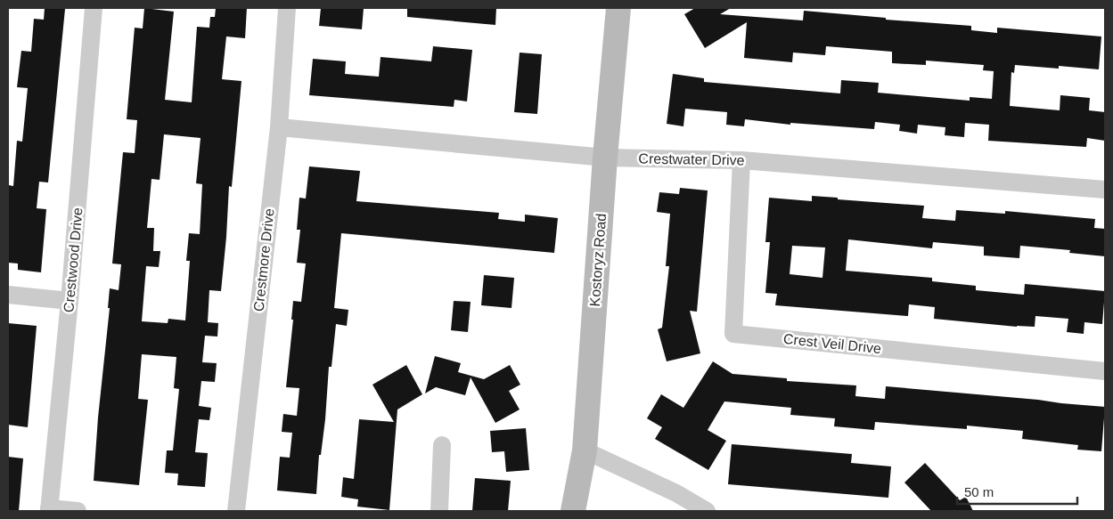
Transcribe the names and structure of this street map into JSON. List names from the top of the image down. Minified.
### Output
{"streets":{"main road":["Kostoryz Road"],"street":["Crestwater Drive","Crestwood Drive","Crestmore Drive","Crest Veil Drive"]},"crossings":[["Crestwater Drive","Crestmore Drive"],["Crestwater Drive","Kostoryz Road"],["Crestwater Drive","Crest Veil Drive"]],"scale_bar":"50 m"}
